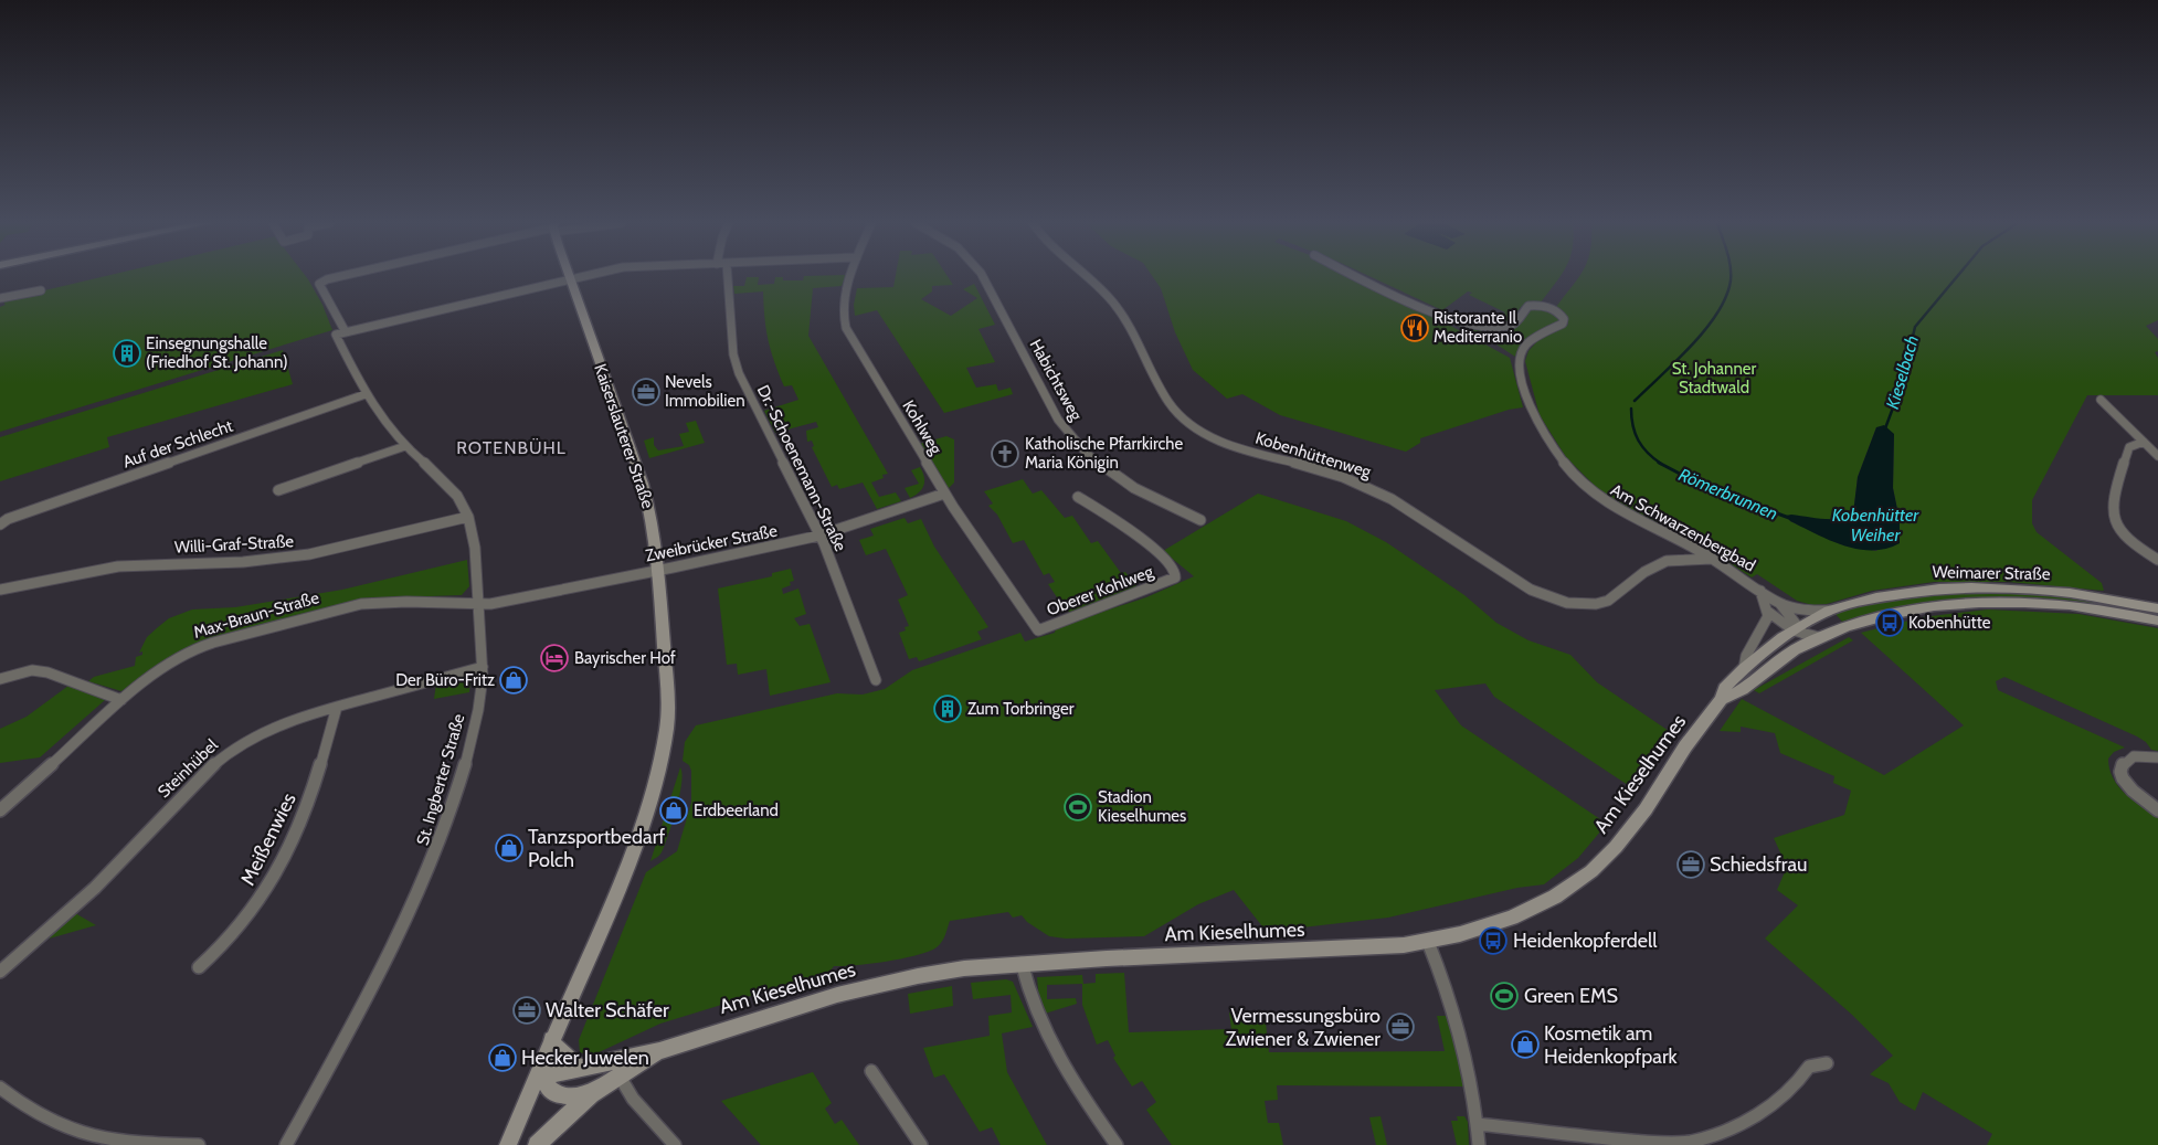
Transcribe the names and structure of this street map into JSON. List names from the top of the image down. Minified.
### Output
{"streets":{"street":["Habichtsweg","Kohlweg","Kaiserslauterer Straße","Auf der Schlecht","Kobenhüttenweg","Dr.-Schoenemann-Straße","Am Schwarzenbergbad","Zweibrücker Straße","Willi-Graf-Straße","Weimarer Straße","Oberer Kohlweg","Max-Braun-Straße","Steinhübel","Am Kieselhumes","St. Ingberter Straße","Meißenwies"]},"crossings":[["Kohlweg","Zweibrücker Straße"],["Kohlweg","Oberer Kohlweg"],["Kaiserslauterer Straße","Zweibrücker Straße"],["Kaiserslauterer Straße","Am Kieselhumes"],["Auf der Schlecht","St. Ingberter Straße"],["Kobenhüttenweg","Am Schwarzenbergbad"],["Dr.-Schoenemann-Straße","Zweibrücker Straße"],["Am Schwarzenbergbad","Weimarer Straße"],["Am Schwarzenbergbad","Am Kieselhumes"],["Zweibrücker Straße","Max-Braun-Straße"],["Zweibrücker Straße","St. Ingberter Straße"],["Willi-Graf-Straße","St. Ingberter Straße"],["Weimarer Straße","Am Kieselhumes"],["Max-Braun-Straße","St. Ingberter Straße"],["Steinhübel","St. Ingberter Straße"],["Steinhübel","Meißenwies"]],"districts":["ROTENBÜHL"],"water":["Kieselbach","Römerbrunnen","Kobenhütter Weiher"],"parks":["St. Johanner Stadtwald"],"places":{"restaurant":["Ristorante Il Mediterranio"],"building":["Einsegnungshalle (Friedhof St. Johann)","Zum Torbringer"],"office":["Nevels Immobilien","Schiedsfrau","Walter Schäfer","Vermessungsbüro Zwiener & Zwiener"],"church":["Katholische Pfarrkirche Maria Königin"],"bus stop":["Kobenhütte","Heidenkopferdell"],"hotel":["Bayrischer Hof"],"shop":["Der Büro-Fritz","Erdbeerland","Tanzsportbedarf Polch","Kosmetik am Heidenkopfpark","Hecker Juwelen"],"sports":["Stadion Kieselhumes","Green EMS"]}}
